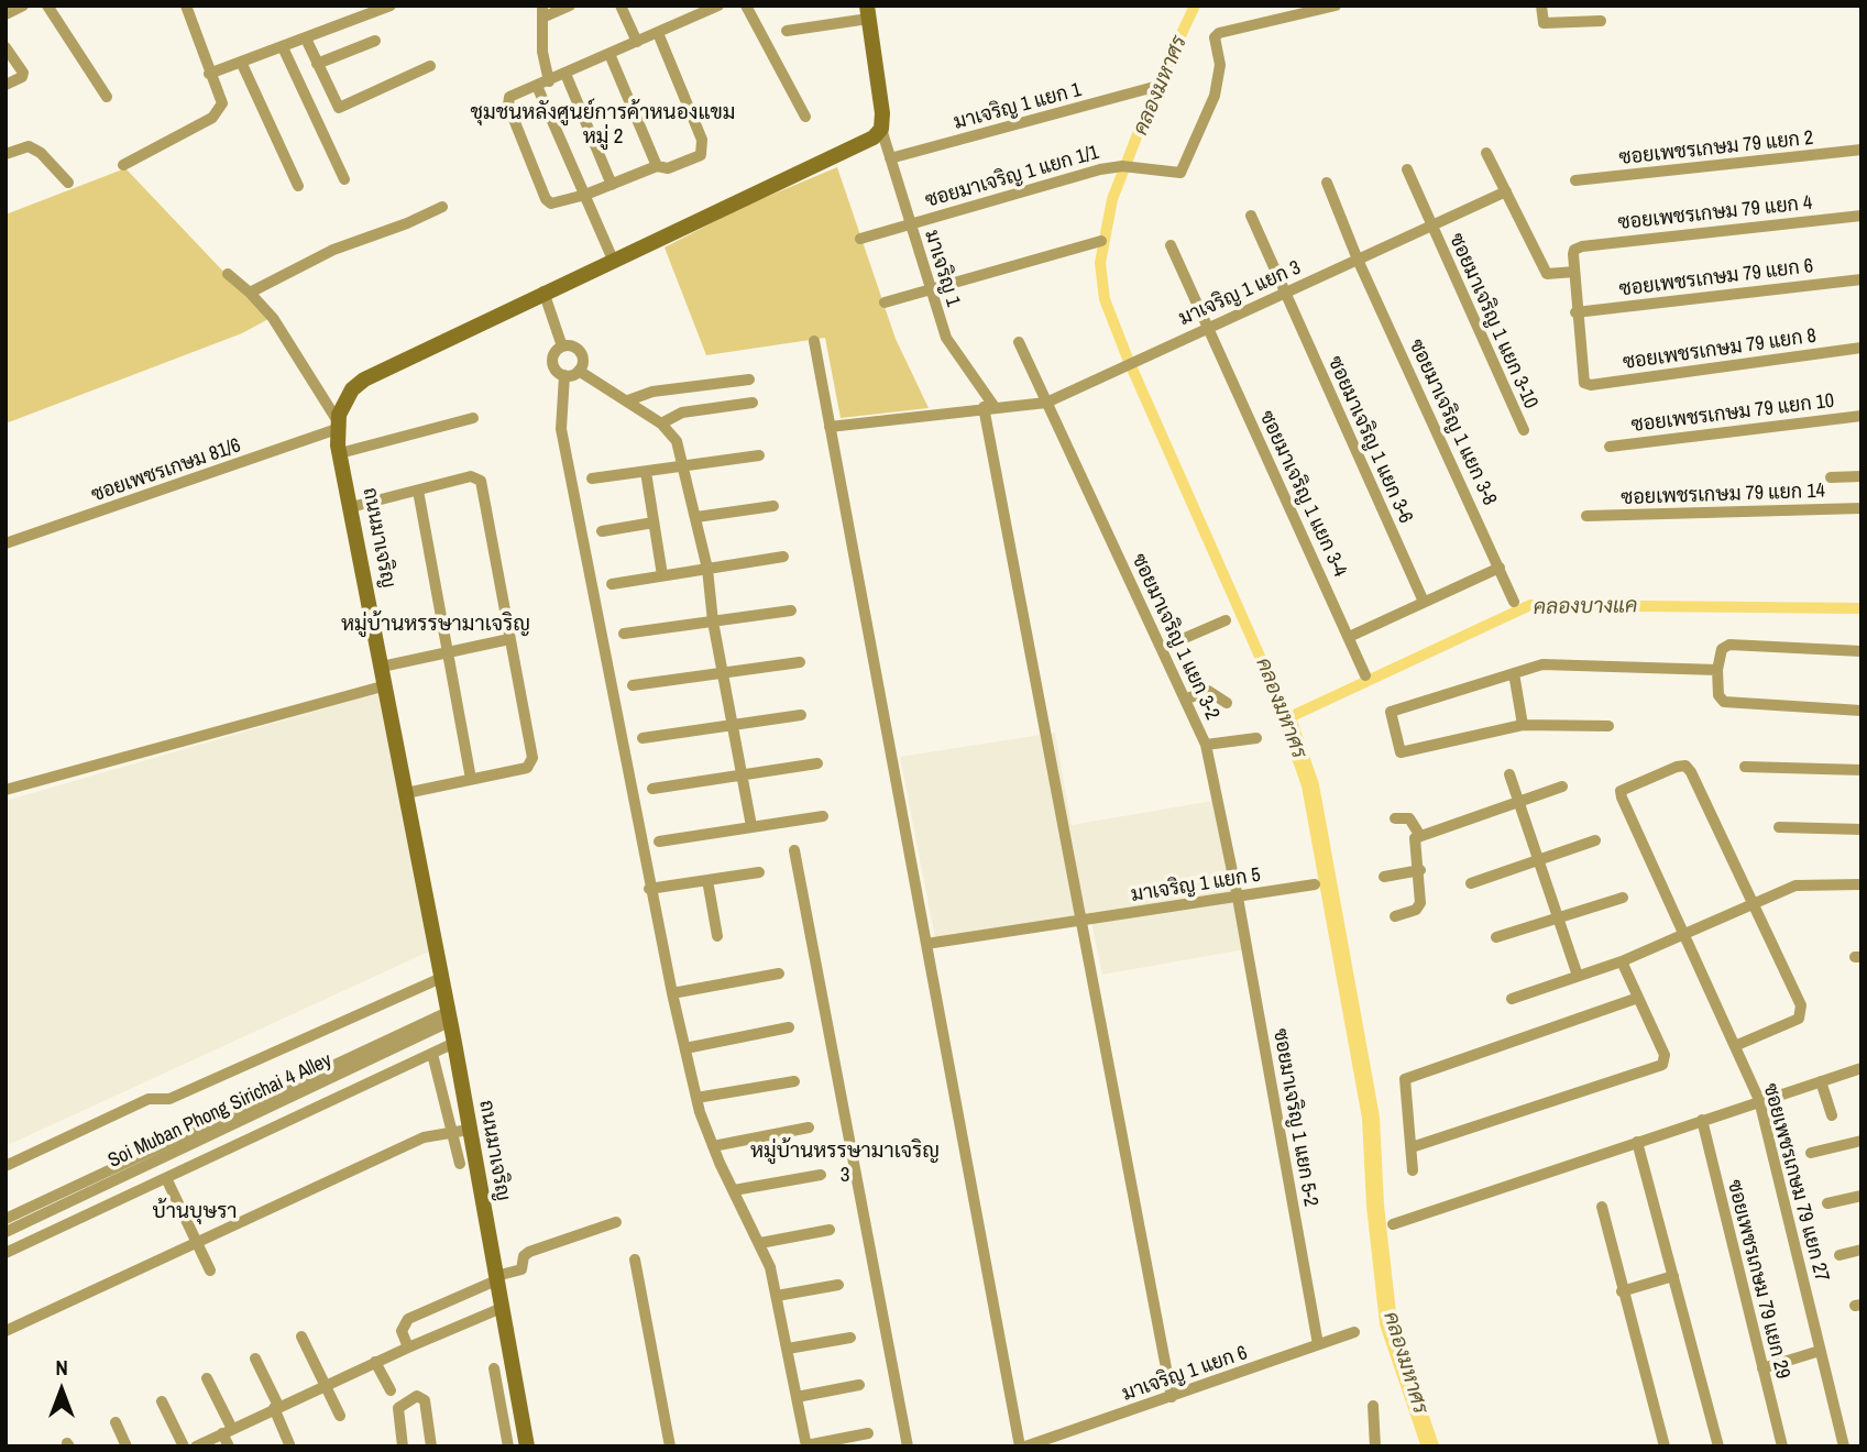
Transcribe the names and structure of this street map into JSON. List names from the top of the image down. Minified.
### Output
{"streets":{"main road":["ถนนมาเจริญ"],"street":["มาเจริญ 1 แยก 1","ซอยเพชรเกษม 79 แยก 2","ซอยมาเจริญ 1 แยก 1/1","ซอยเพชรเกษม 79 แยก 4","มาเจริญ 1","ซอยเพชรเกษม 79 แยก 6","มาเจริญ 1 แยก 3","ซอยมาเจริญ 1 แยก 3-10","ซอยเพชรเกษม 79 แยก 8","ซอยเพชรเกษม 79 แยก 10","ซอยมาเจริญ 1 แยก 3-8","ซอยมาเจริญ 1 แยก 3-6","ซอยเพชรเกษม 81/6","ซอยมาเจริญ 1 แยก 3-4","ซอยเพชรเกษม 79 แยก 14","ซอยมาเจริญ 1 แยก 3-2","มาเจริญ 1 แยก 5","Soi Muban Phong Sirichai 4 Alley","ซอยมาเจริญ 1 แยก 5-2","ซอยเพชรเกษม 79 แยก 27","ซอยเพชรเกษม 79 แยก 29","มาเจริญ 1 แยก 6"]},"crossings":[["มาเจริญ 1 แยก 1","มาเจริญ 1"],["ซอยมาเจริญ 1 แยก 1/1","มาเจริญ 1"],["มาเจริญ 1","มาเจริญ 1 แยก 3"],["ซอยเพชรเกษม 79 แยก 6","ซอยเพชรเกษม 79 แยก 8"],["มาเจริญ 1 แยก 3","ซอยมาเจริญ 1 แยก 3-10"],["มาเจริญ 1 แยก 3","ซอยมาเจริญ 1 แยก 3-8"],["มาเจริญ 1 แยก 3","ซอยมาเจริญ 1 แยก 3-6"],["มาเจริญ 1 แยก 3","ซอยมาเจริญ 1 แยก 3-4"],["มาเจริญ 1 แยก 3","ซอยมาเจริญ 1 แยก 3-2"],["ซอยเพชรเกษม 81/6","ถนนมาเจริญ"],["ถนนมาเจริญ","Soi Muban Phong Sirichai 4 Alley"],["ซอยมาเจริญ 1 แยก 3-2","มาเจริญ 1 แยก 5"],["ซอยมาเจริญ 1 แยก 3-2","ซอยมาเจริญ 1 แยก 5-2"],["มาเจริญ 1 แยก 5","ซอยมาเจริญ 1 แยก 5-2"],["ซอยมาเจริญ 1 แยก 5-2","มาเจริญ 1 แยก 6"]],"districts":["ชุมชนหลังศูนย์การค้าหนองแขม หมู่ 2","หมู่บ้านหรรษามาเจริญ","หมู่บ้านหรรษามาเจริญ 3","บ้านบุษรา"],"water":["คลองมหาศร","คลองบางแค"],"north":"top"}
